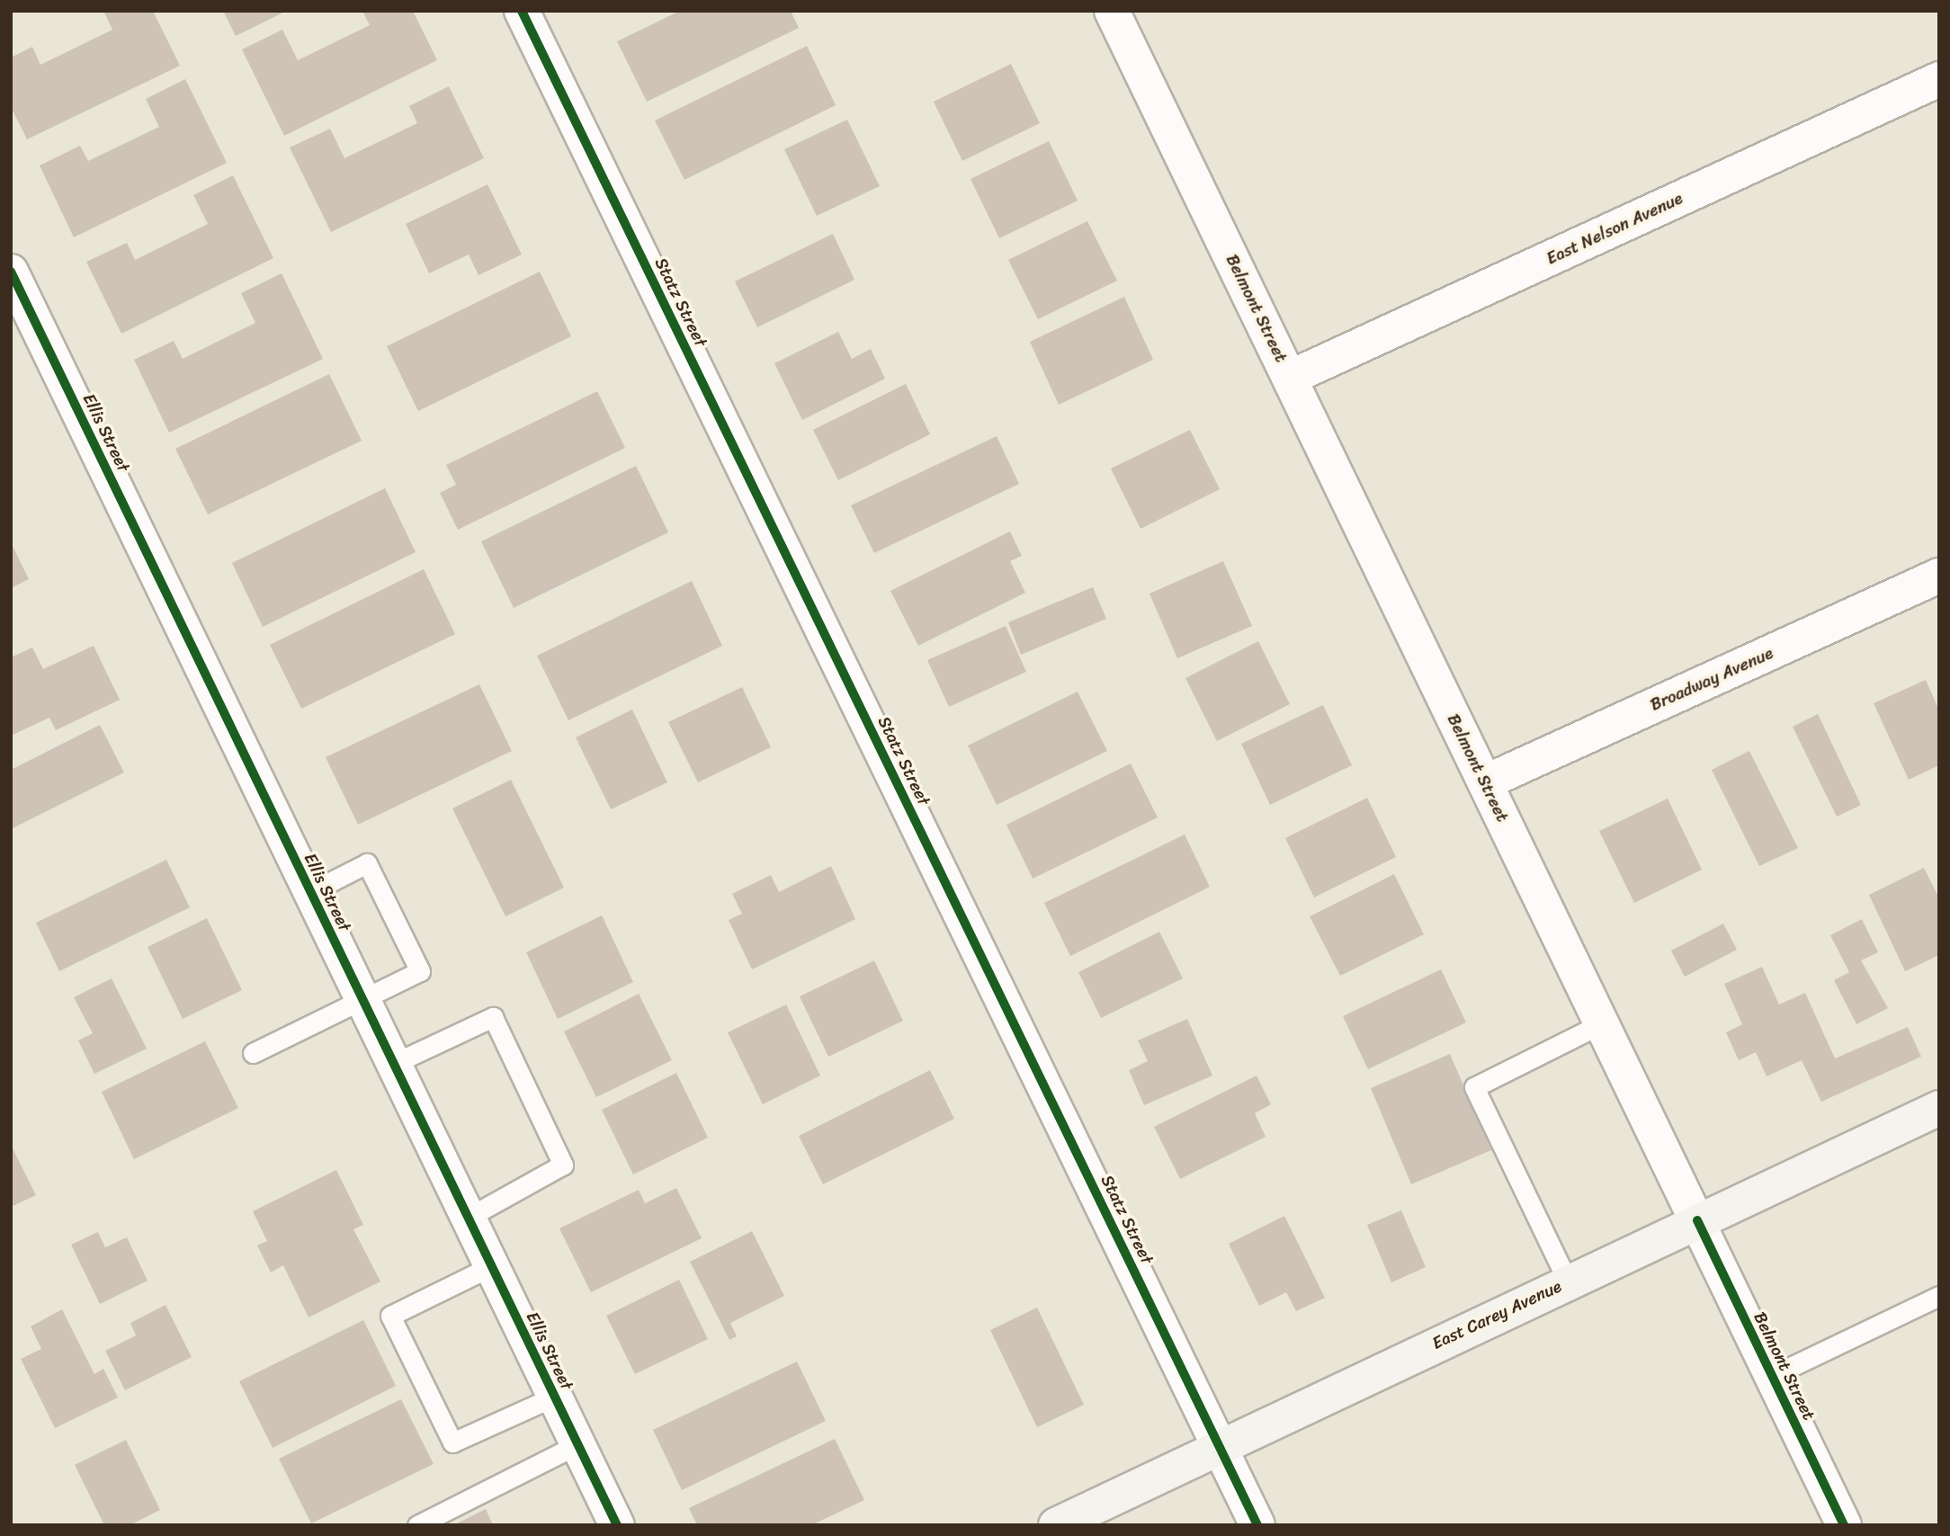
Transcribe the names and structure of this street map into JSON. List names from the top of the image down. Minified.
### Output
{"streets":{"main road":["East Carey Avenue"],"street":["East Nelson Avenue","Statz Street","Belmont Street","Ellis Street","Broadway Avenue"]},"crossings":[["East Nelson Avenue","Belmont Street"],["Statz Street","East Carey Avenue"],["Belmont Street","Broadway Avenue"],["Belmont Street","East Carey Avenue"]]}
